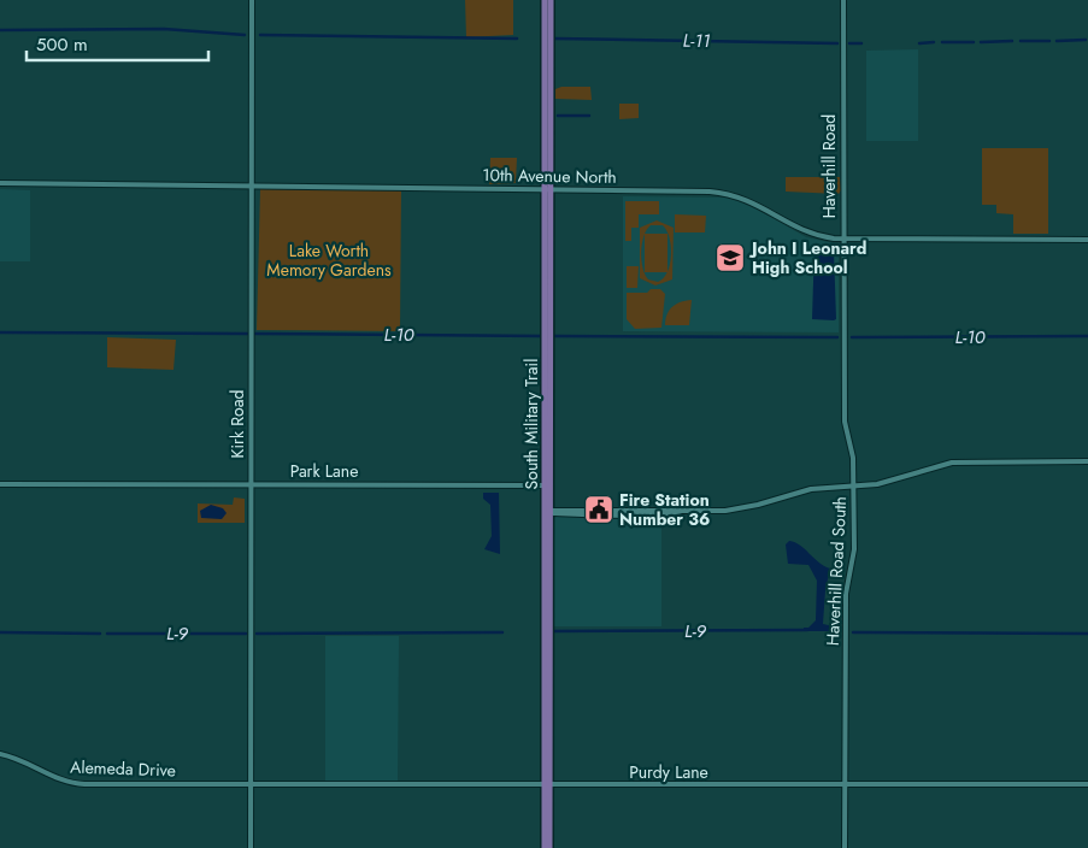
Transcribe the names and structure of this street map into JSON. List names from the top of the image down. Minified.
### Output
{"streets":{"main road":["South Military Trail"],"street":["Haverhill Road","10th Avenue North","Kirk Road","Park Lane","Haverhill Road South","Alemeda Drive","Purdy Lane"]},"crossings":[["Haverhill Road","10th Avenue North"],["Haverhill Road","Haverhill Road South"],["10th Avenue North","Kirk Road"],["10th Avenue North","South Military Trail"],["Kirk Road","Park Lane"],["Kirk Road","Alemeda Drive"],["Kirk Road","Purdy Lane"],["South Military Trail","Park Lane"],["South Military Trail","Purdy Lane"],["Haverhill Road South","Purdy Lane"],["Alemeda Drive","Purdy Lane"]],"water":["L-11","L-10","L-9"],"parks":["Lake Worth Memory Gardens"],"places":{"school or university":["John I Leonard High School"],"public building":["Fire Station Number 36"]},"scale_bar":"500 m"}
